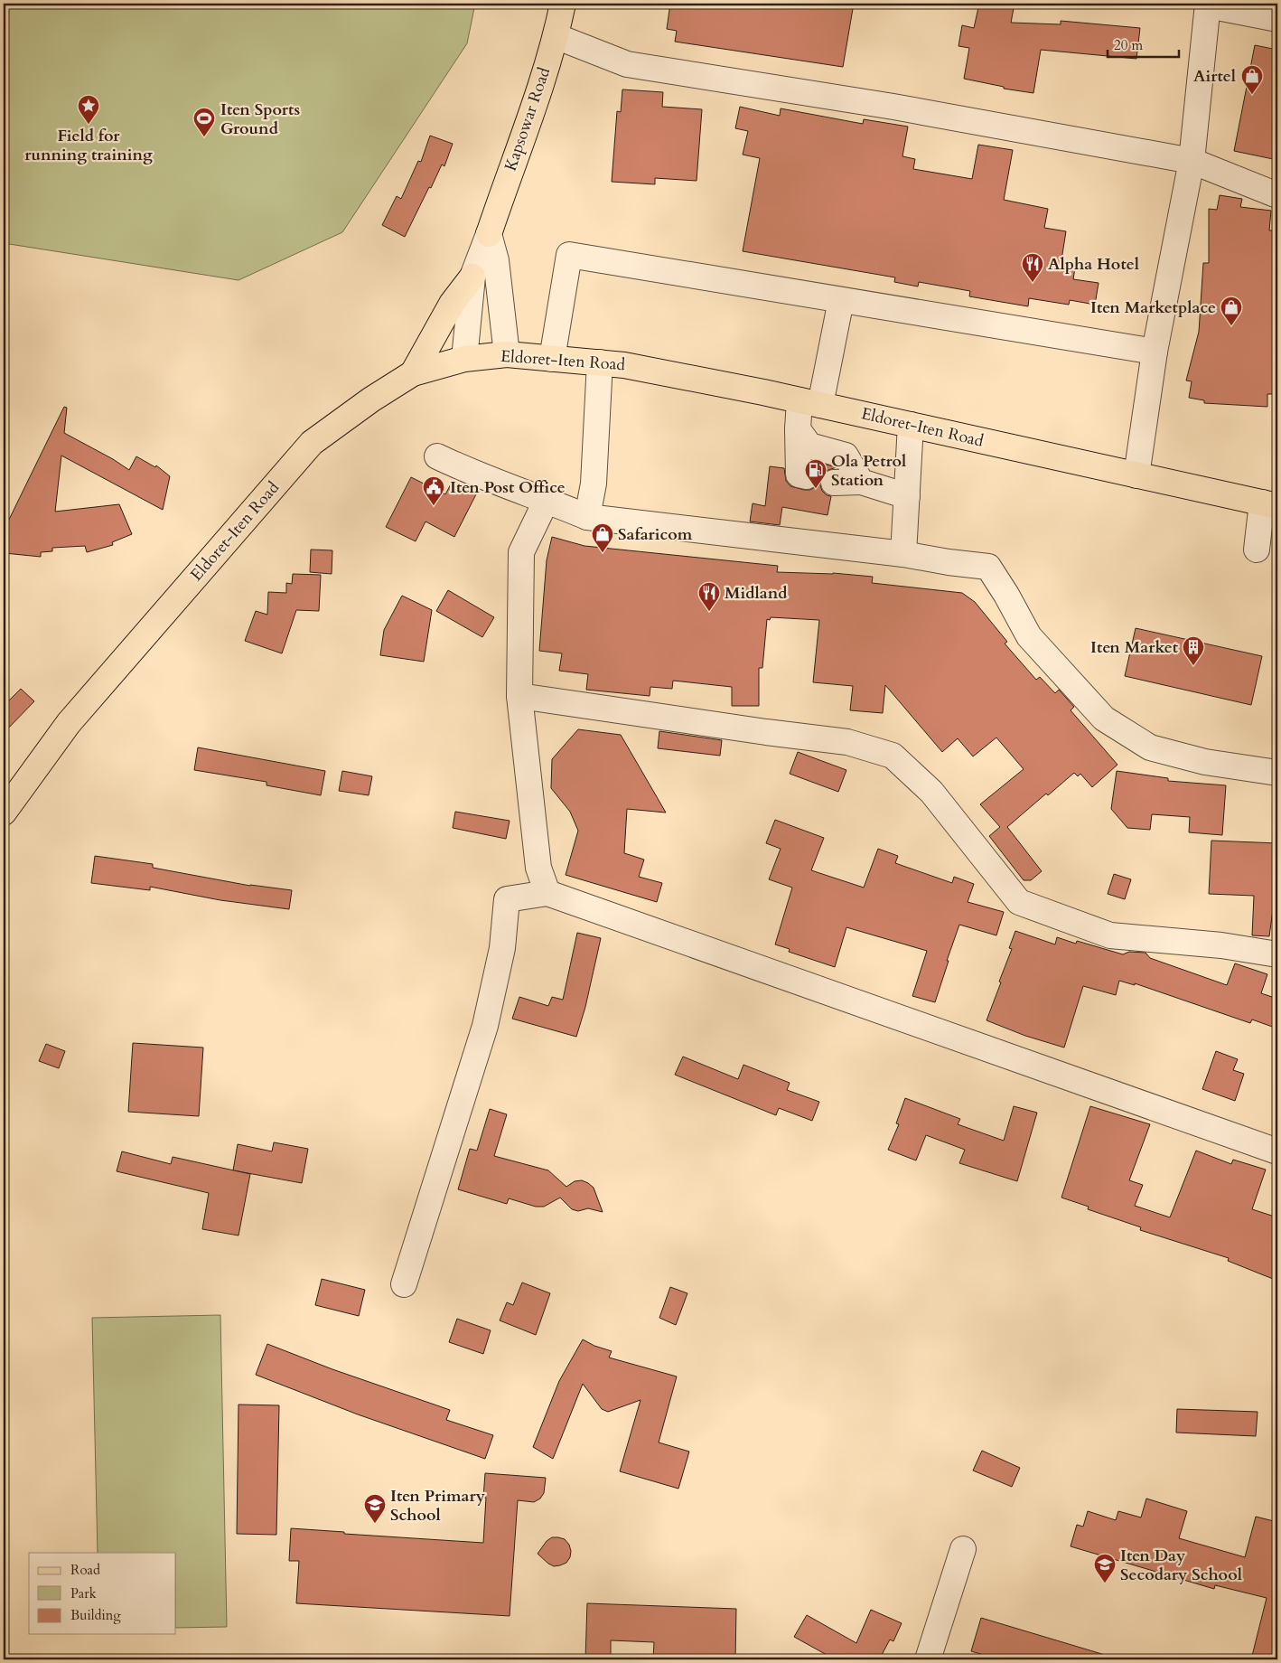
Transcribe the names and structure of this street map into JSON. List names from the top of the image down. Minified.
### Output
{"streets":{"main road":["Kapsowar Road","Eldoret-Iten Road"]},"crossings":[["Kapsowar Road","Eldoret-Iten Road"]],"places":{"shop":["Airtel","Iten Marketplace","Safaricom"],"place":["Field for running training"],"sports":["Iten Sports Ground"],"restaurant":["Alpha Hotel","Midland"],"fuel station":["Ola Petrol Station"],"public building":["Iten Post Office"],"building":["Iten Market"],"school or university":["Iten Primary School","Iten Day Secodary School"]},"legend":["Road","Park","Building"],"scale_bar":"20 m"}
